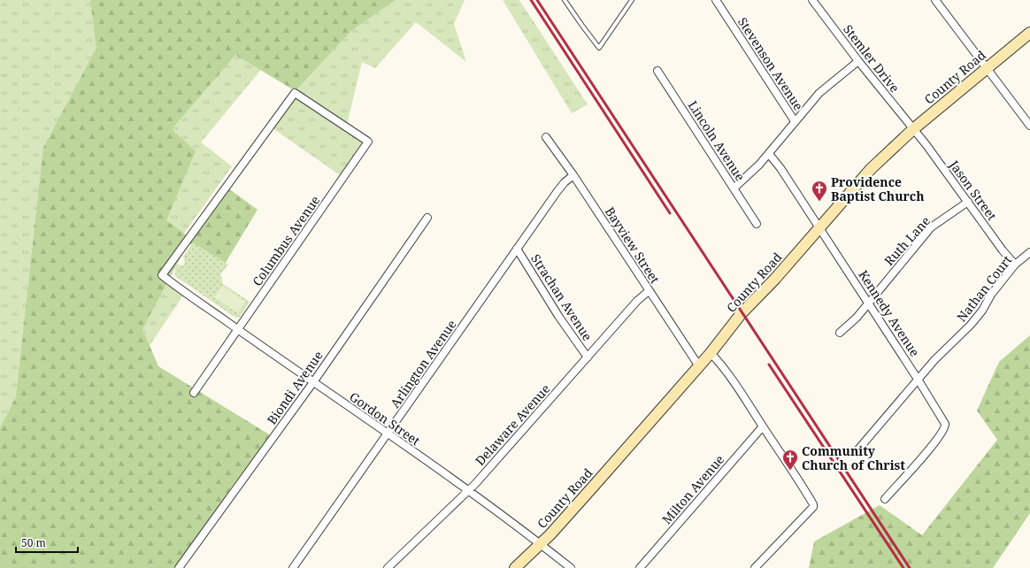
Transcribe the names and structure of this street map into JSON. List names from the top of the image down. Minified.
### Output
{"streets":{"street":["Stemler Drive","Stevenson Avenue","County Road","Lincoln Avenue","Jason Street","Columbus Avenue","Ruth Lane","Bayview Street","Nathan Court","Strachan Avenue","Kennedy Avenue","Arlington Avenue","Biondi Avenue","Gordon Street","Delaware Avenue","Milton Avenue"]},"crossings":[["Stemler Drive","County Road"],["Stemler Drive","Jason Street"],["County Road","Jason Street"],["County Road","Bayview Street"],["County Road","Kennedy Avenue"],["County Road","Gordon Street"],["Jason Street","Ruth Lane"],["Jason Street","Nathan Court"],["Columbus Avenue","Gordon Street"],["Ruth Lane","Kennedy Avenue"],["Bayview Street","Arlington Avenue"],["Bayview Street","Delaware Avenue"],["Nathan Court","Kennedy Avenue"],["Strachan Avenue","Arlington Avenue"],["Strachan Avenue","Delaware Avenue"],["Arlington Avenue","Gordon Street"],["Biondi Avenue","Gordon Street"],["Gordon Street","Delaware Avenue"]],"places":{"church":["Providence Baptist Church","Community Church of Christ"]},"scale_bar":"50 m"}
